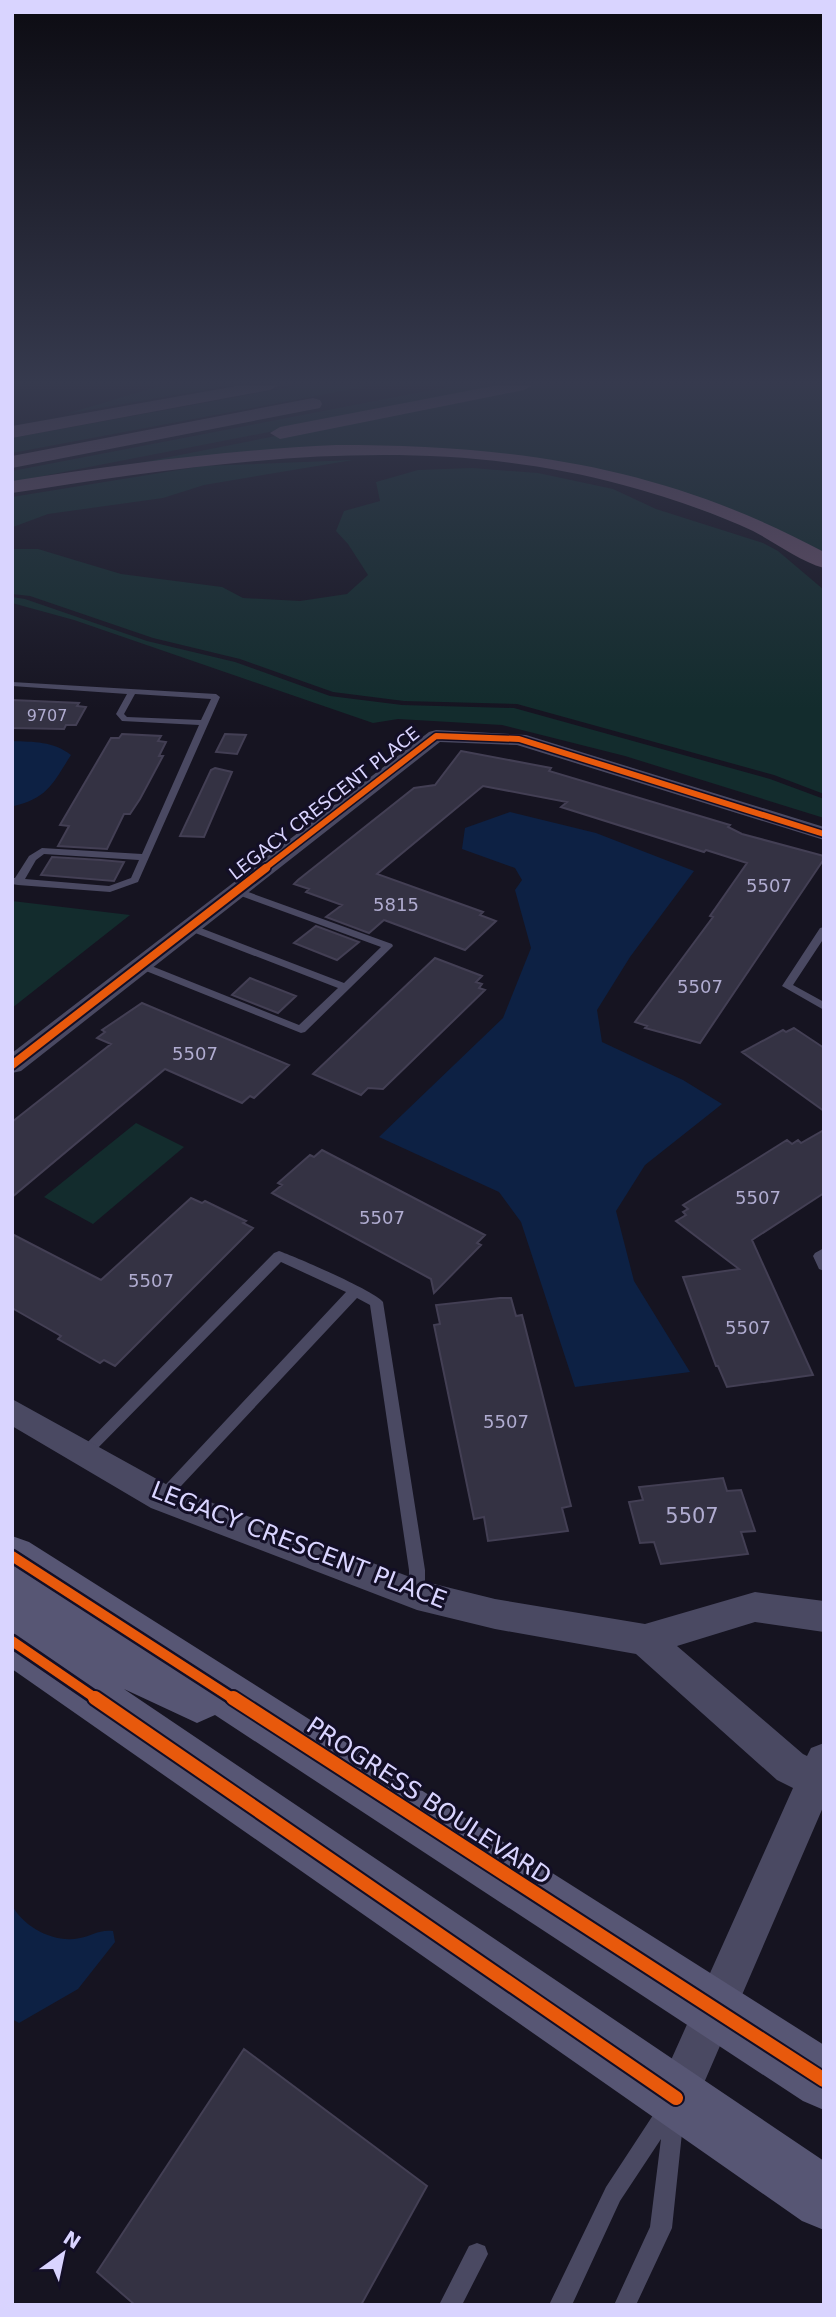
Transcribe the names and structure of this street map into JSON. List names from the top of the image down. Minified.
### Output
{"streets":{"main road":["PROGRESS BOULEVARD"],"street":["LEGACY CRESCENT PLACE"]},"house_numbers":["9707","5507","5815","5507","5507","5507","5507","5507","5507","5507","5507"],"north":"top right"}
